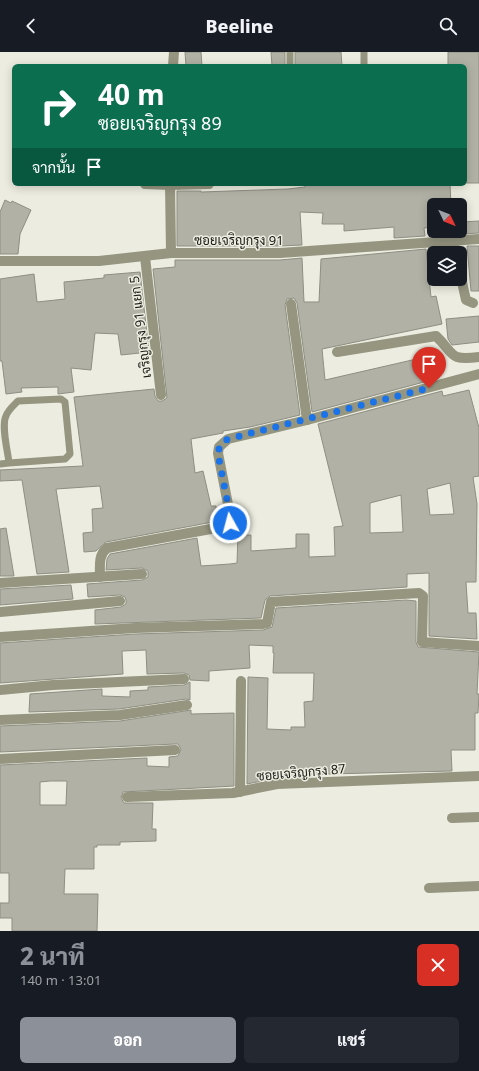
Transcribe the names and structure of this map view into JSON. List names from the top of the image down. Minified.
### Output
{"streets":{"street":["ซอยเจริญกรุง 91","เจริญกรุง 91 แยก 5","ซอยเจริญกรุง 87"]},"crossings":[["ซอยเจริญกรุง 91","เจริญกรุง 91 แยก 5"]],"north":"bottom right","page":{"header":"Beeline","turn":["40 m","ซอยเจริญกรุง 89"],"then":"จากนั้น","heading":["2 นาที","140 m · 13:01"],"buttons":["ออก","แชร์"]}}
